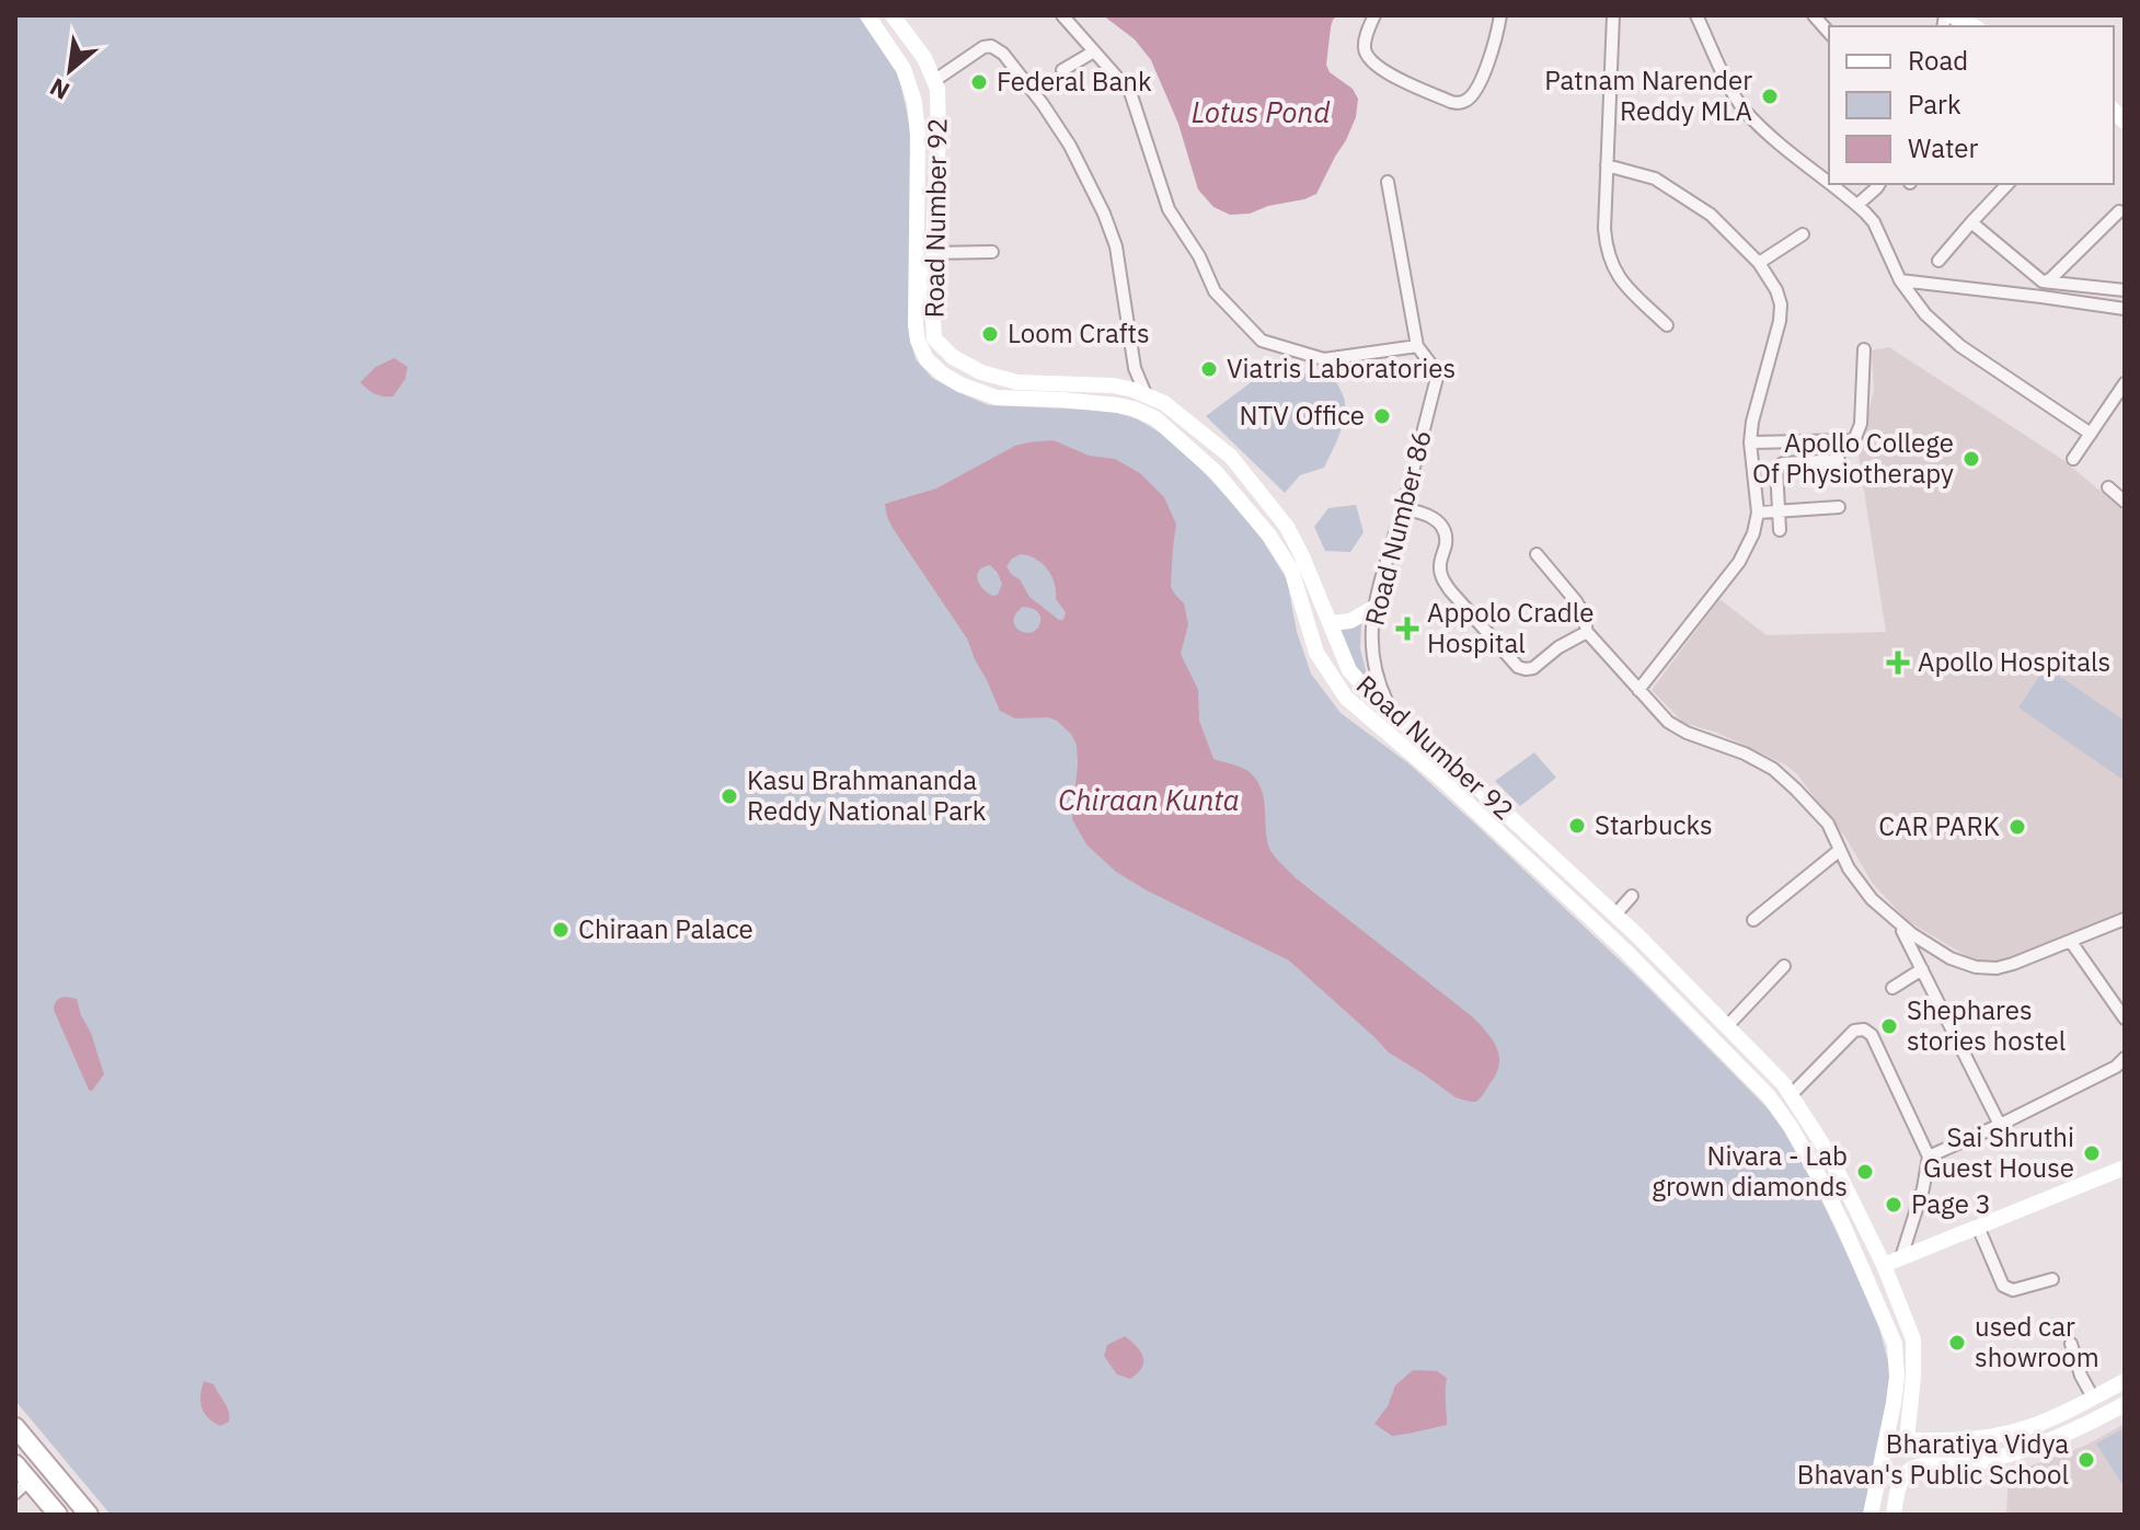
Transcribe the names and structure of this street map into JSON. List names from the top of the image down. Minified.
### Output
{"streets":{"main road":["Road Number 92"],"street":["Road Number 86"]},"crossings":[["Road Number 92","Road Number 86"]],"water":["Lotus Pond","Chiraan Kunta"],"places":{"other":["Federal Bank","Patnam Narender Reddy MLA","Loom Crafts","Viatris Laboratories","NTV Office","Apollo College Of Physiotherapy","Kasu Brahmananda Reddy National Park","Starbucks","CAR PARK","Chiraan Palace","Shephares stories hostel","Sai Shruthi Guest House","Nivara - Lab grown diamonds","Page 3","used car showroom","Bharatiya Vidya Bhavan's Public School"],"health":["Appolo Cradle Hospital","Apollo Hospitals"]},"legend":["Road","Park","Water"],"north":"bottom left"}
